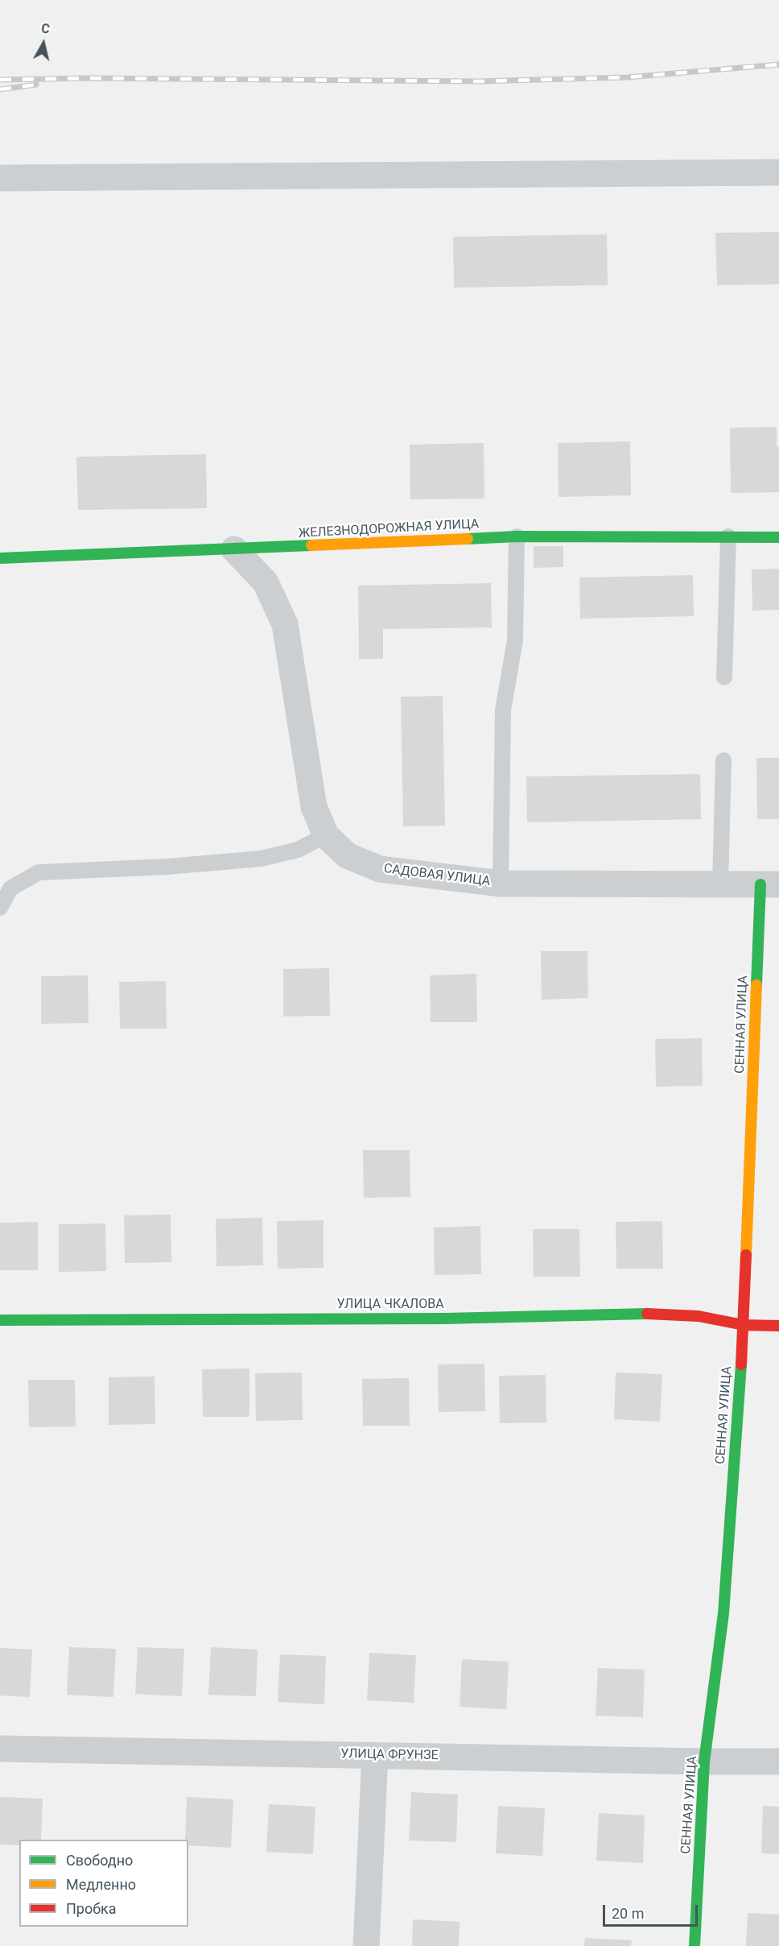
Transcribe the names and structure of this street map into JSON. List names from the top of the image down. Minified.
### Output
{"streets":{"street":["ЖЕЛЕЗНОДОРОЖНАЯ УЛИЦА","САДОВАЯ УЛИЦА","СЕННАЯ УЛИЦА","УЛИЦА ЧКАЛОВА","УЛИЦА ФРУНЗЕ"]},"crossings":[["ЖЕЛЕЗНОДОРОЖНАЯ УЛИЦА","САДОВАЯ УЛИЦА"],["САДОВАЯ УЛИЦА","СЕННАЯ УЛИЦА"],["СЕННАЯ УЛИЦА","УЛИЦА ЧКАЛОВА"],["СЕННАЯ УЛИЦА","УЛИЦА ФРУНЗЕ"]],"legend":["Свободно","Медленно","Пробка"],"scale_bar":"20 m","north":"top"}
